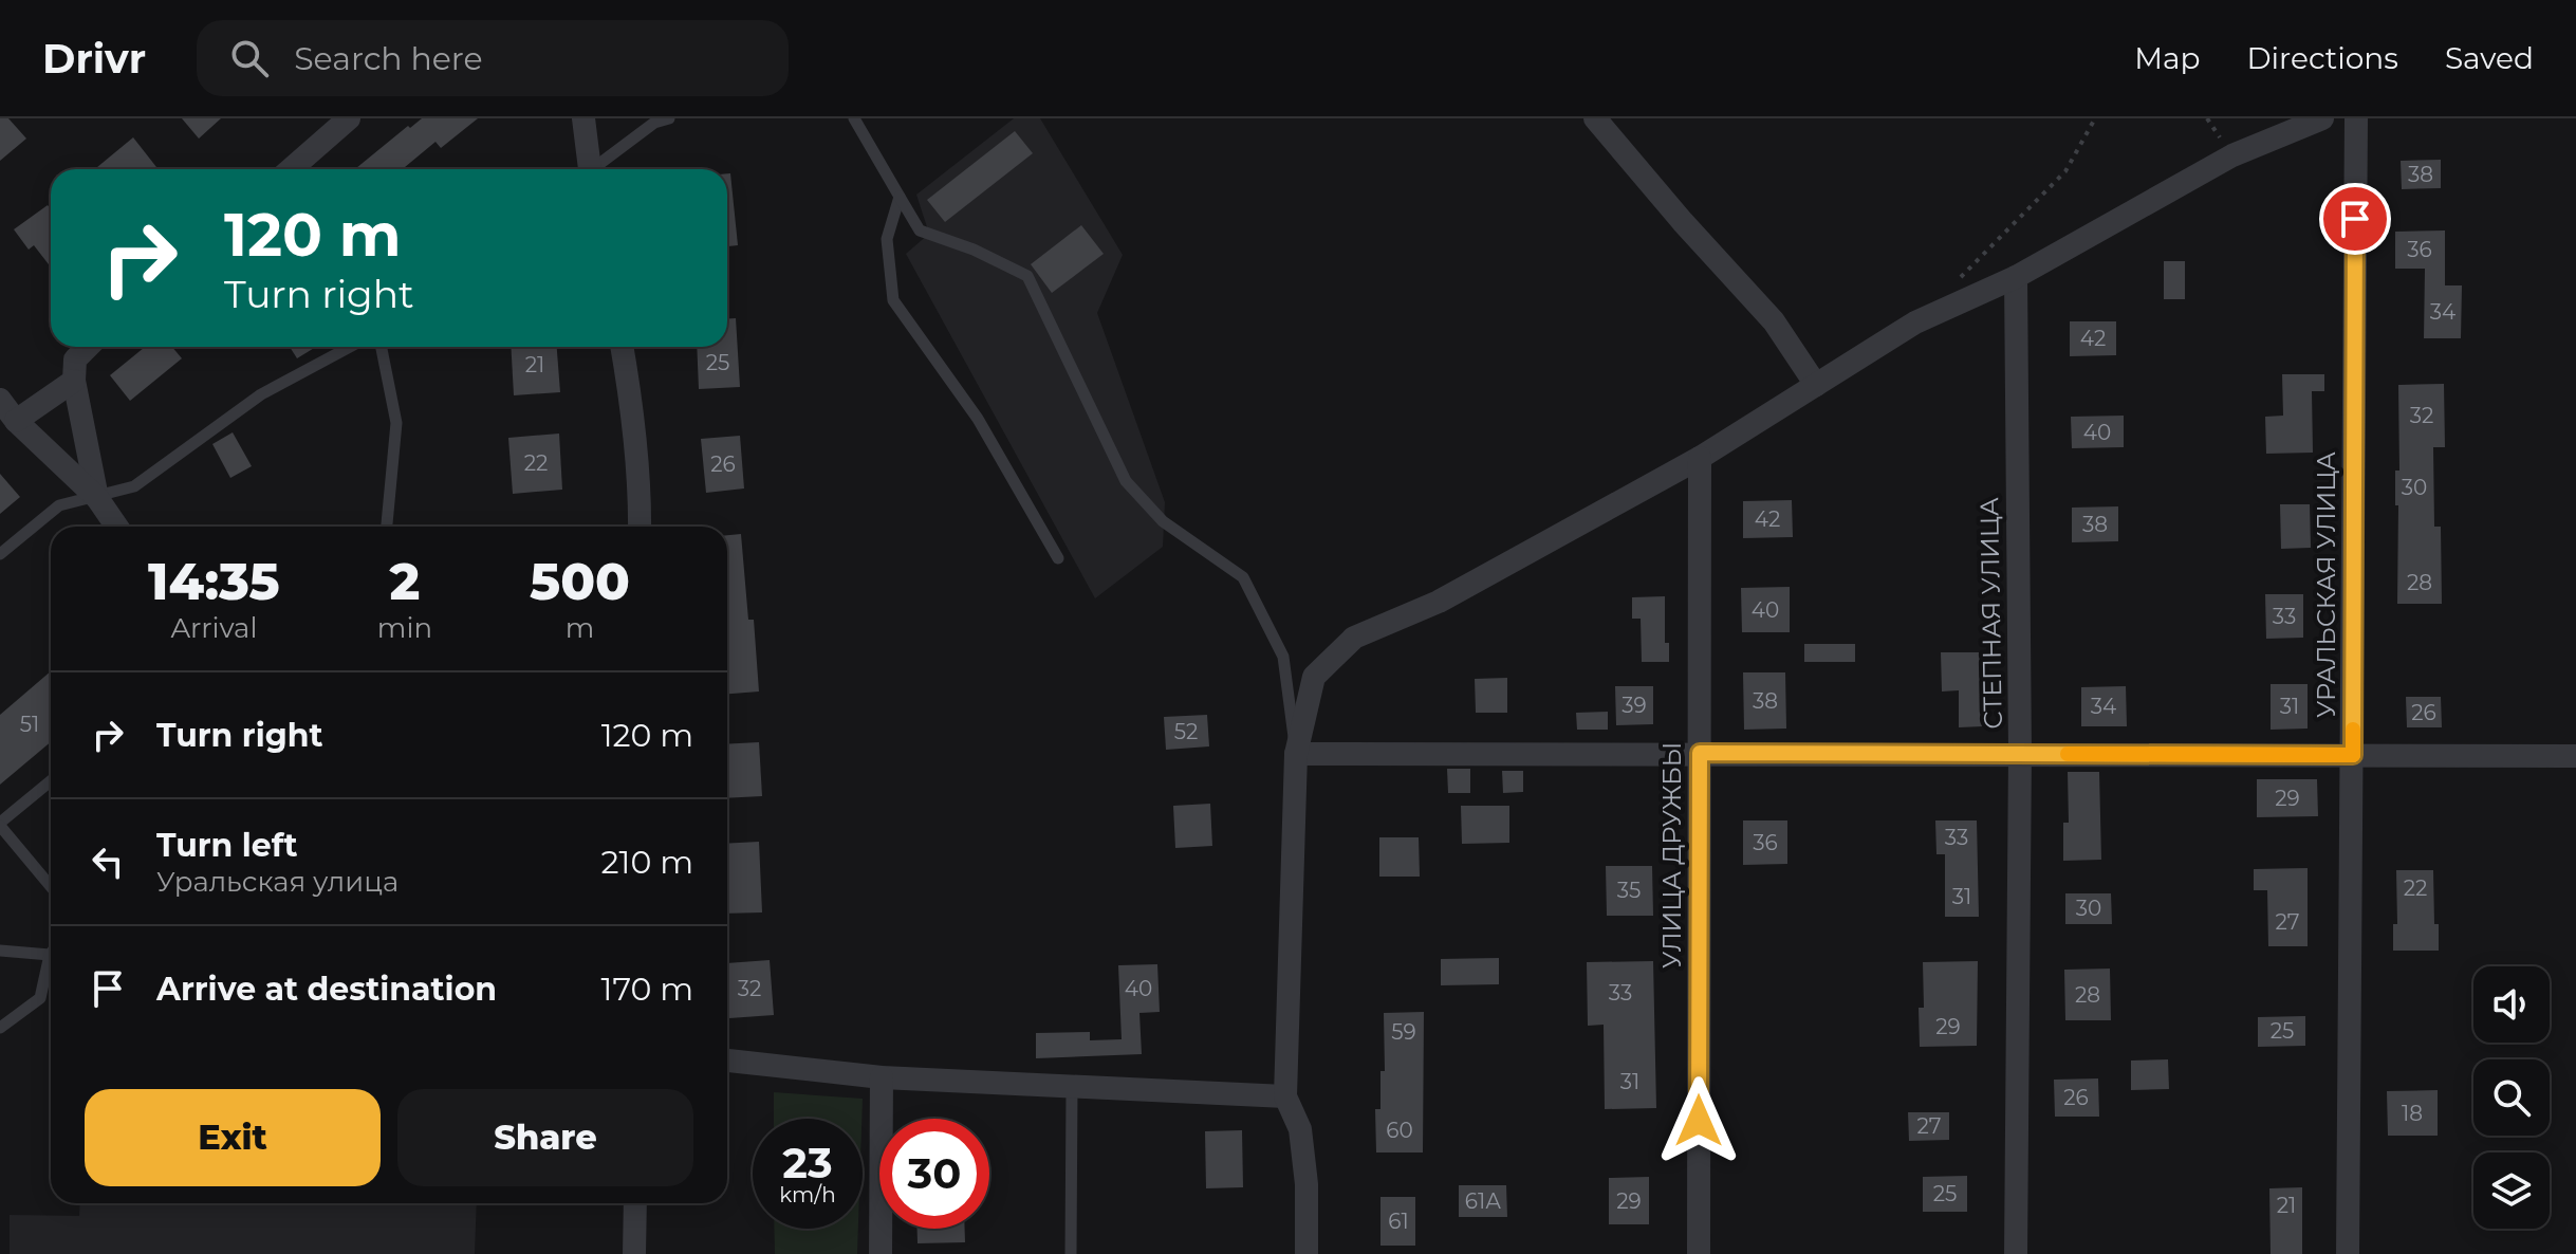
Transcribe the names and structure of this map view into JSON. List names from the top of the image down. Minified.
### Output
{"streets":{"street":["УРАЛЬСКАЯ УЛИЦА","СТЕПНАЯ УЛИЦА","УЛИЦА ДРУЖБЫ"]},"house_numbers":["38","36","34","42","25","21","32","40","22","26","30","42","38","28","40","33","38","39","34","31","26","51","52","29","33","36","22","35","31","30","27","32","40","33","28","29","25","59","31","26","18","27","60","25","61А","29","21","61"],"page":{"header":"Drivr","search":"Search here","nav":["Map","Directions","Saved"],"turn":["120 m","Turn right"],"eta":["14:35","Arrival","2","min","500","m"],"list":[{"name":"Turn right","value":"120 m"},{"name":"Turn left","note":"Уральская улица","value":"210 m"},{"name":"Arrive at destination","value":"170 m"}],"buttons":["Exit","Share"],"speed":"23 km/h","limit":"30"}}
